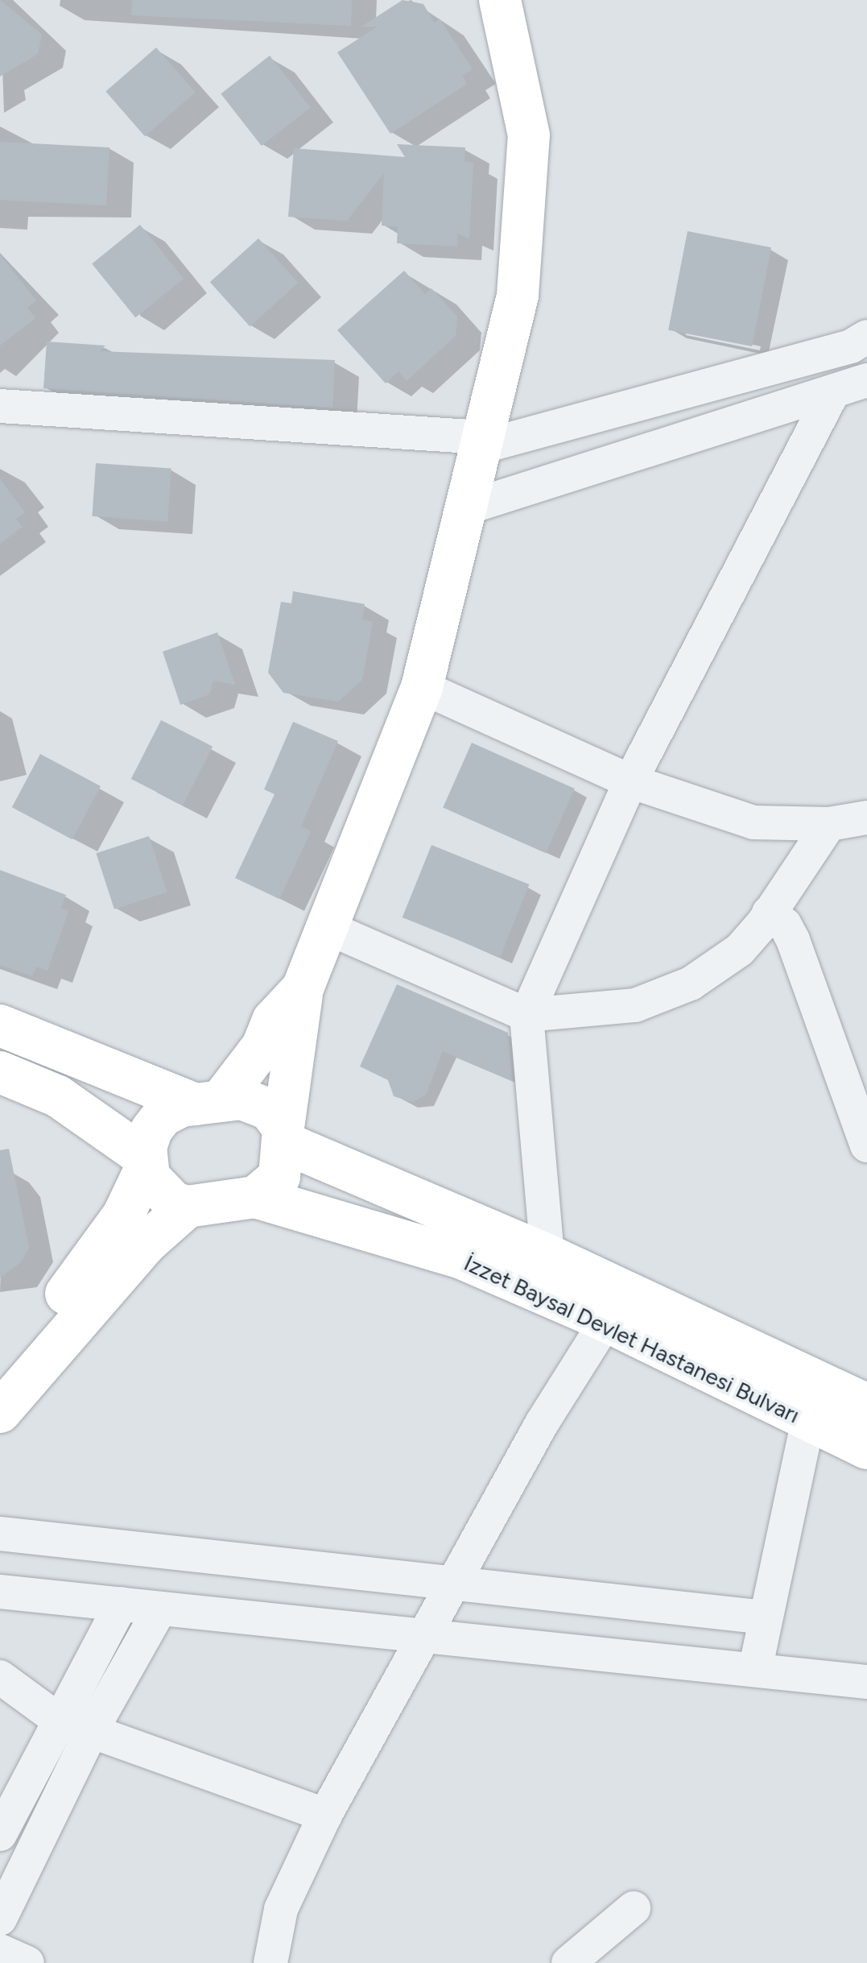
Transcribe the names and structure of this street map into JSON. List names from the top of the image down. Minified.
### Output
{"streets":{"main road":["İzzet Baysal Devlet Hastanesi Bulvarı"]}}
